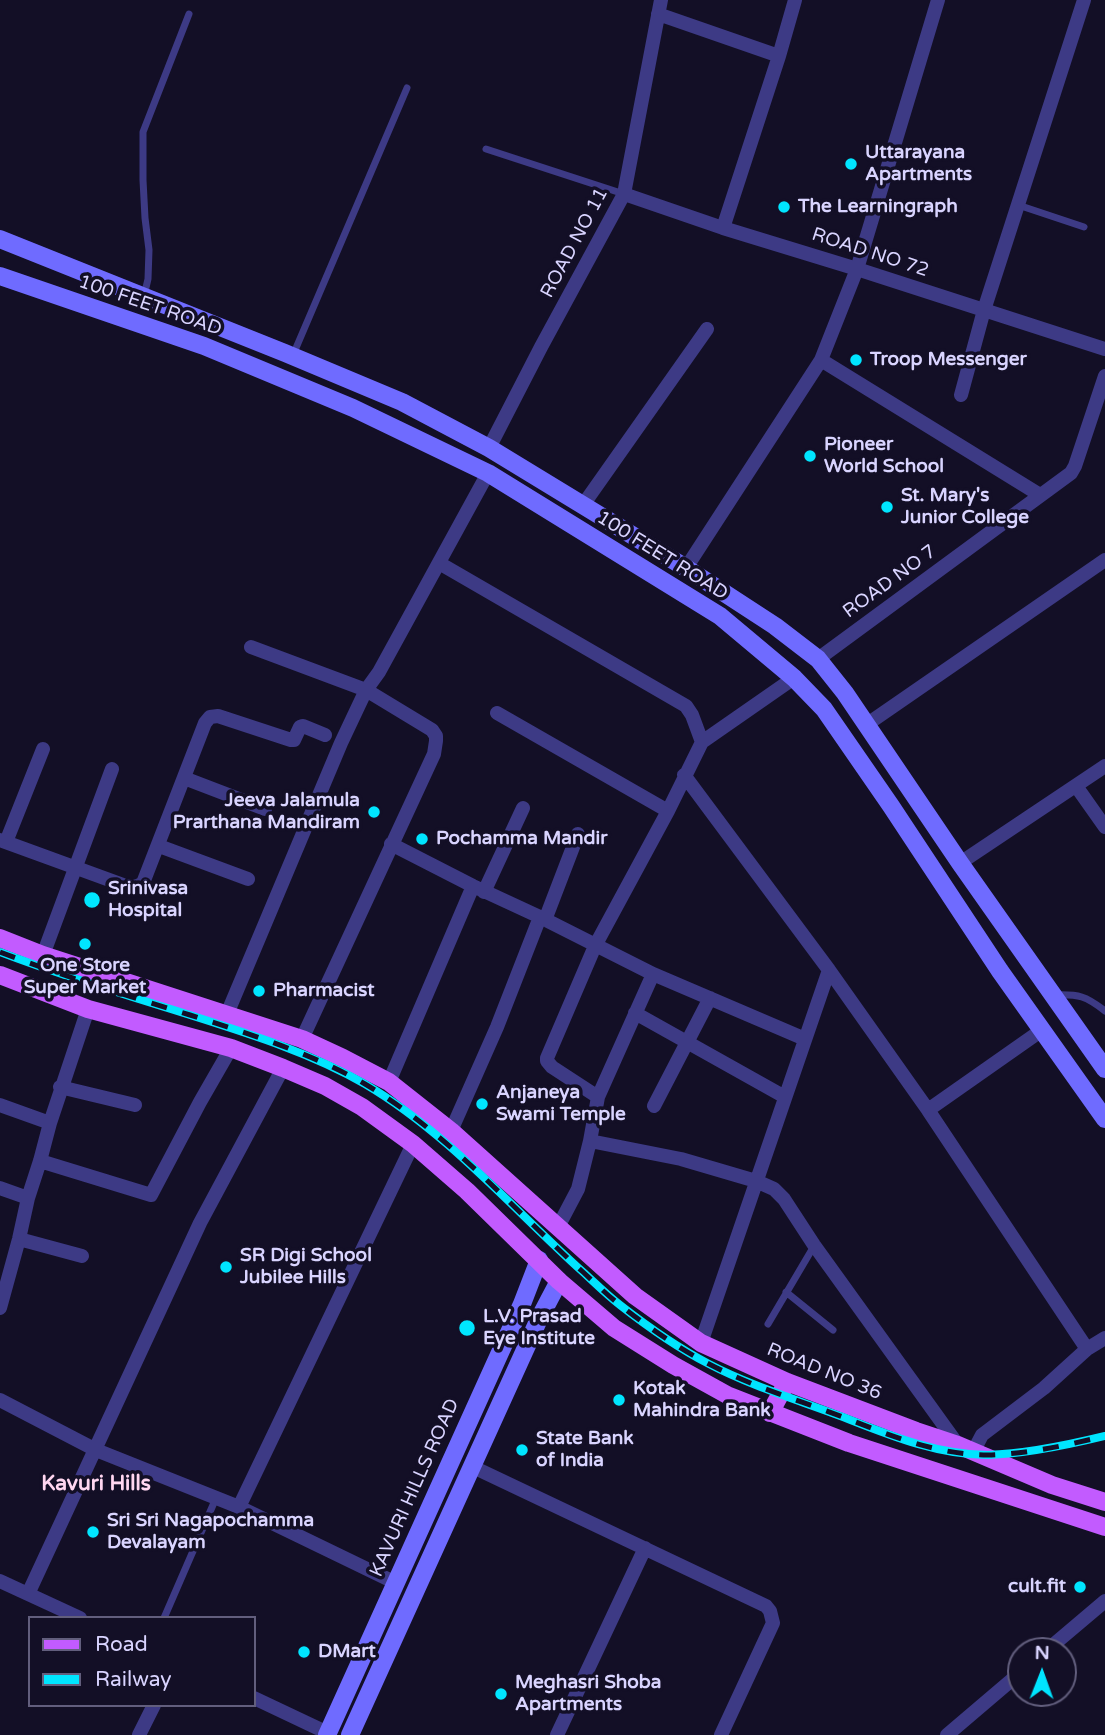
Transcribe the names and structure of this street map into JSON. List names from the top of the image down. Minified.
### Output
{"streets":{"main road":["100 FEET ROAD","ROAD NO 36","KAVURI HILLS ROAD"],"street":["ROAD NO 11","ROAD NO 72","ROAD NO 7"]},"crossings":[["ROAD NO 11","ROAD NO 72"],["ROAD NO 11","100 FEET ROAD"],["100 FEET ROAD","ROAD NO 7"]],"districts":["Kavuri Hills"],"places":["Uttarayana Apartments","The Learningraph","Troop Messenger","Pioneer World School","St. Mary's Junior College","Jeeva Jalamula Prarthana Mandiram","Pochamma Mandir","Srinivasa Hospital","One Store Super Market","Pharmacist","Anjaneya Swami Temple","SR Digi School Jubilee Hills","L.V. Prasad Eye Institute","Kotak Mahindra Bank","State Bank of India","Sri Sri Nagapochamma Devalayam","cult.fit","DMart","Meghasri Shoba Apartments"],"legend":["Road","Railway"],"north":"top"}
